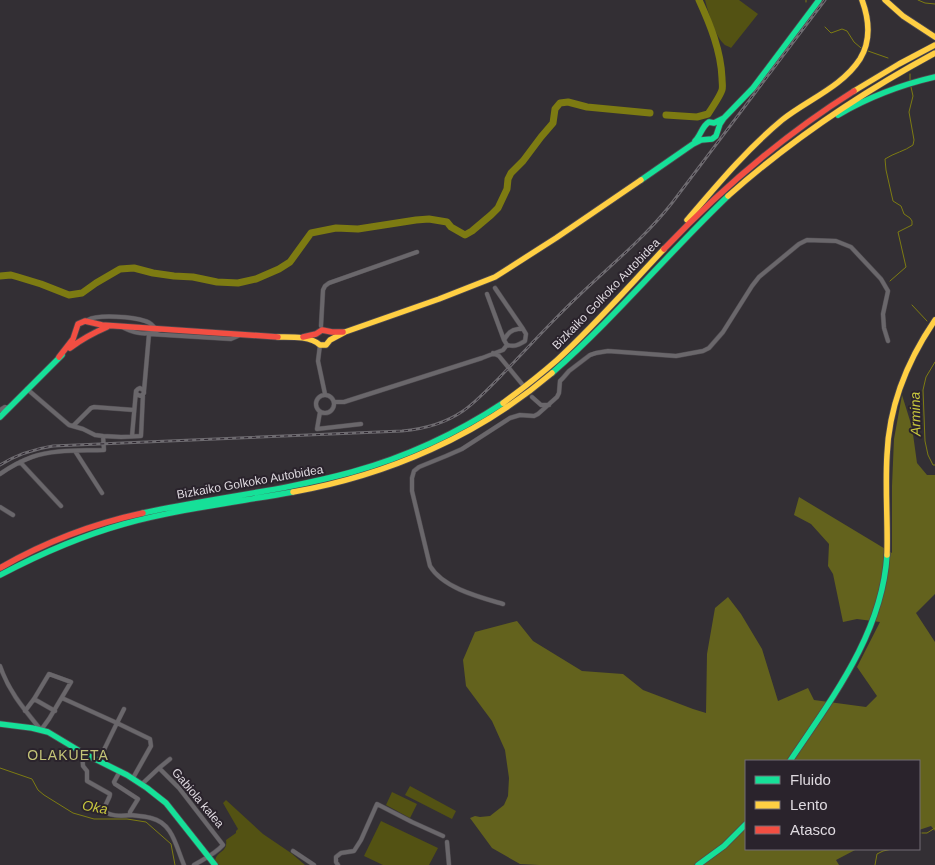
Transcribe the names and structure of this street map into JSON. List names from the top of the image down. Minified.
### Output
{"streets":{"main road":["Bizkaiko Golkoko Autobidea"],"street":["Gabiola kalea"]},"districts":["OLAKUETA"],"water":["Armina","Oka"],"legend":["Fluido","Lento","Atasco"]}
